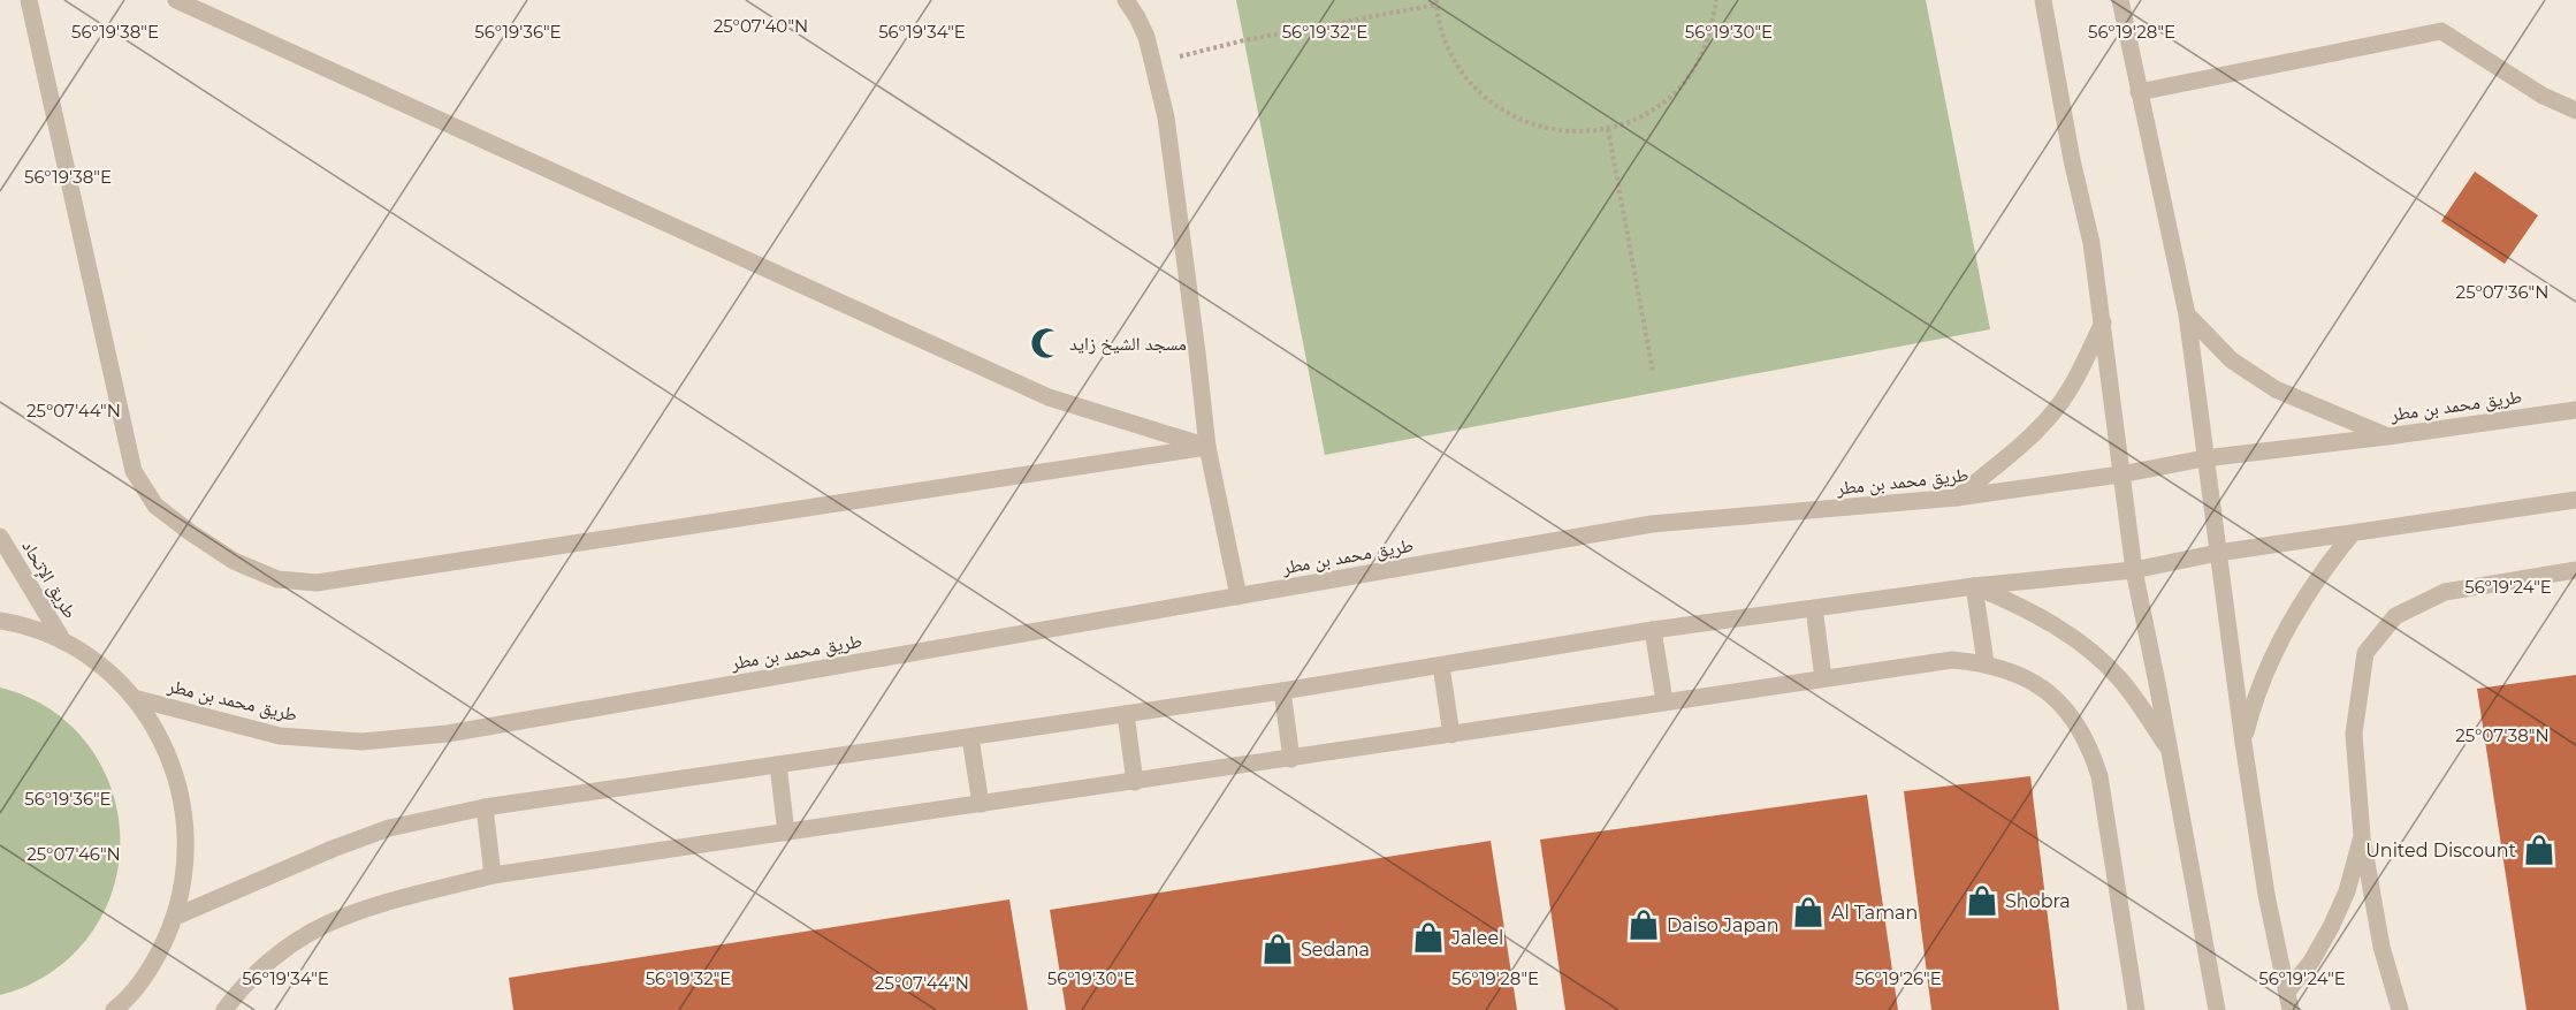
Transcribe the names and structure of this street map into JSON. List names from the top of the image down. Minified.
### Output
{"streets":{"street":["طريق محمد بن مطر","طريق اﻹتحاد"]},"places":{"mosque":["مسجد الشيخ زايد"],"shop":["United Discount","Shobra","Al Taman","Daiso Japan","Jaleel","Sedana"]},"coordinates":["25°07'40\"N","56°19'38\"E","56°19'36\"E","56°19'34\"E","56°19'32\"E","56°19'30\"E","56°19'28\"E","25°07'36\"N","25°07'44\"N","56°19'24\"E","25°07'38\"N","25°07'46\"N","56°19'26\"E"]}
